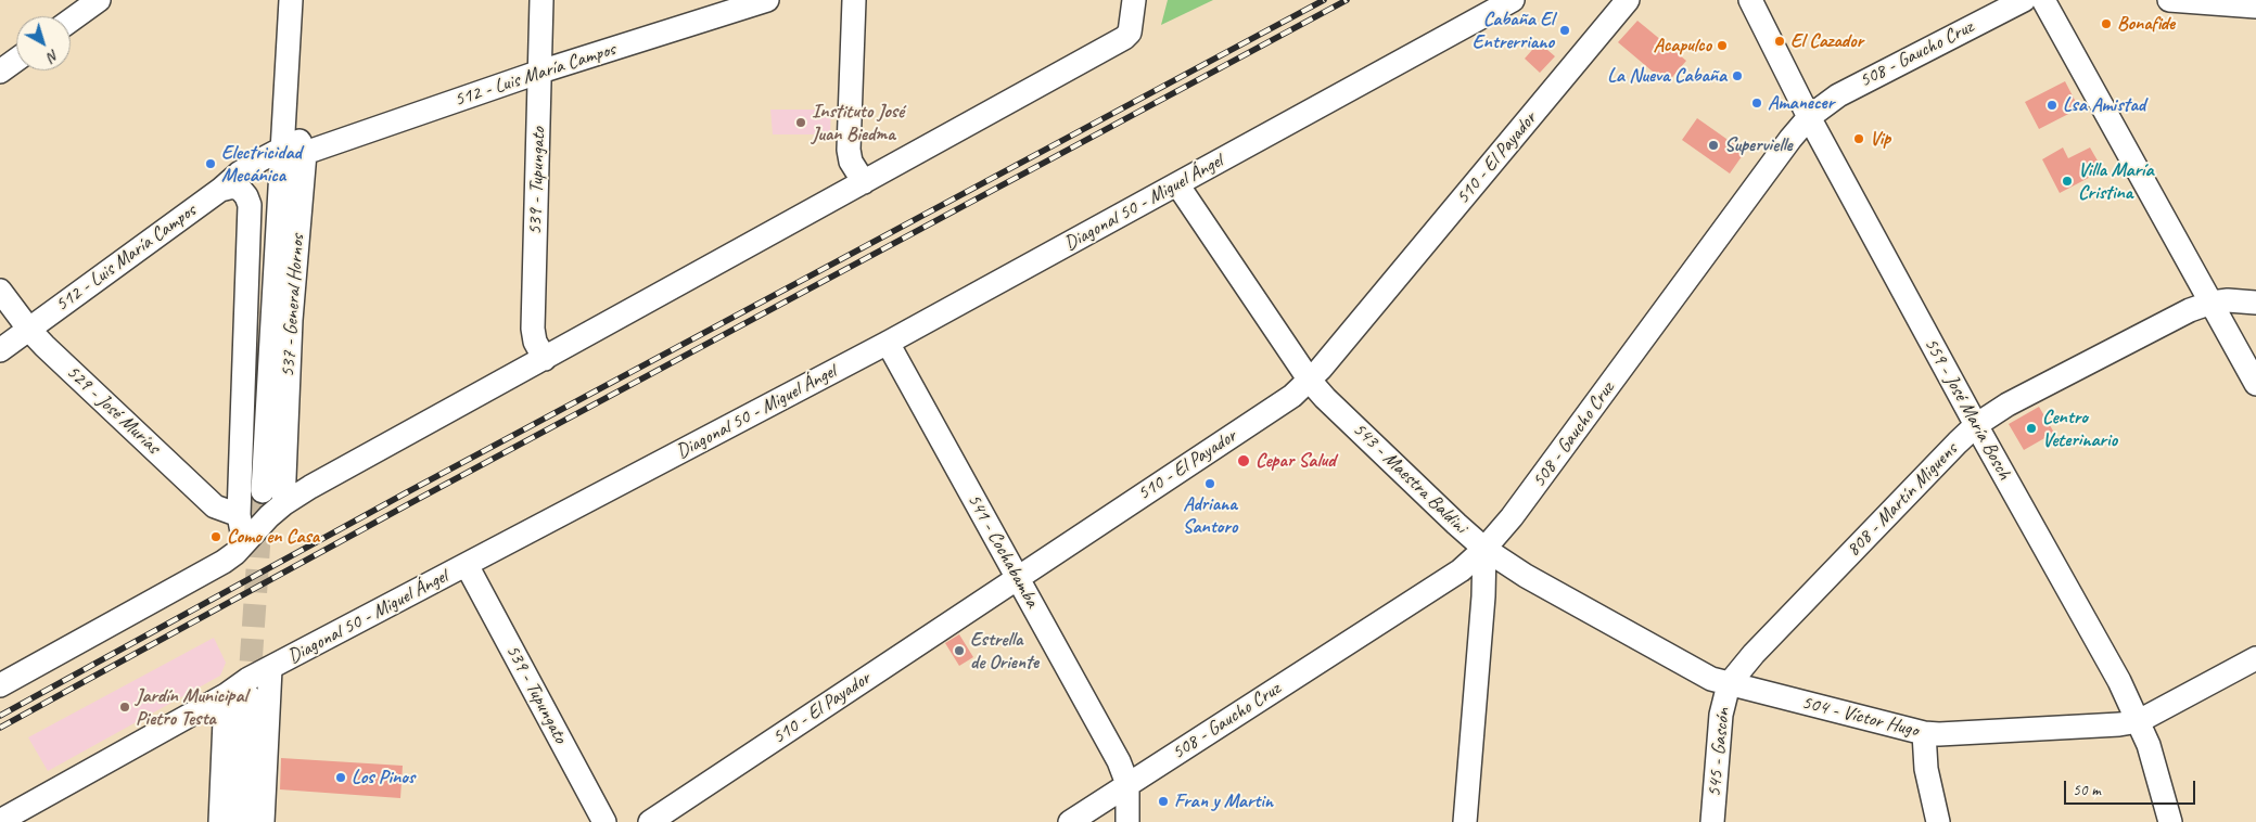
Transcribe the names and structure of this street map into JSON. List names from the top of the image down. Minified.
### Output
{"streets":{"street":["508 - Gaucho Cruz","512 - Luis María Campos","510 - El Payador","539 - Tupungato","Diagonal 50 - Miguel Ángel","537 - General Hornos","559 - José María Bosch","529 - José Murías","543 - Maestra Baldini","808 - Martín Miguens","541 - Cochabamba","504 - Víctor Hugo","545 - Gascón"]},"crossings":[["508 - Gaucho Cruz","559 - José María Bosch"],["508 - Gaucho Cruz","543 - Maestra Baldini"],["508 - Gaucho Cruz","541 - Cochabamba"],["508 - Gaucho Cruz","504 - Víctor Hugo"],["512 - Luis María Campos","539 - Tupungato"],["512 - Luis María Campos","537 - General Hornos"],["512 - Luis María Campos","529 - José Murías"],["510 - El Payador","543 - Maestra Baldini"],["510 - El Payador","541 - Cochabamba"],["539 - Tupungato","Diagonal 50 - Miguel Ángel"],["Diagonal 50 - Miguel Ángel","543 - Maestra Baldini"],["Diagonal 50 - Miguel Ángel","541 - Cochabamba"],["559 - José María Bosch","808 - Martín Miguens"],["559 - José María Bosch","504 - Víctor Hugo"],["543 - Maestra Baldini","504 - Víctor Hugo"],["808 - Martín Miguens","504 - Víctor Hugo"],["808 - Martín Miguens","545 - Gascón"],["504 - Víctor Hugo","545 - Gascón"]],"places":["Bonafide","Cabaña El Entrerriano","El Cazador","Acapulco","La Nueva Cabaña","Amanecer","Lsa Amistad","Instituto José Juan Biedma","Vip","Supervielle","Electricidad Mecánica","Villa María Cristina","Centro Veterinario","Cepar Salud","Adriana Santoro","Como en Casa","Estrella de Oriente","Jardín Municipal Pietro Testa","Los Pinos","Fran y Martin"],"scale_bar":"50 m","north":"bottom right"}
